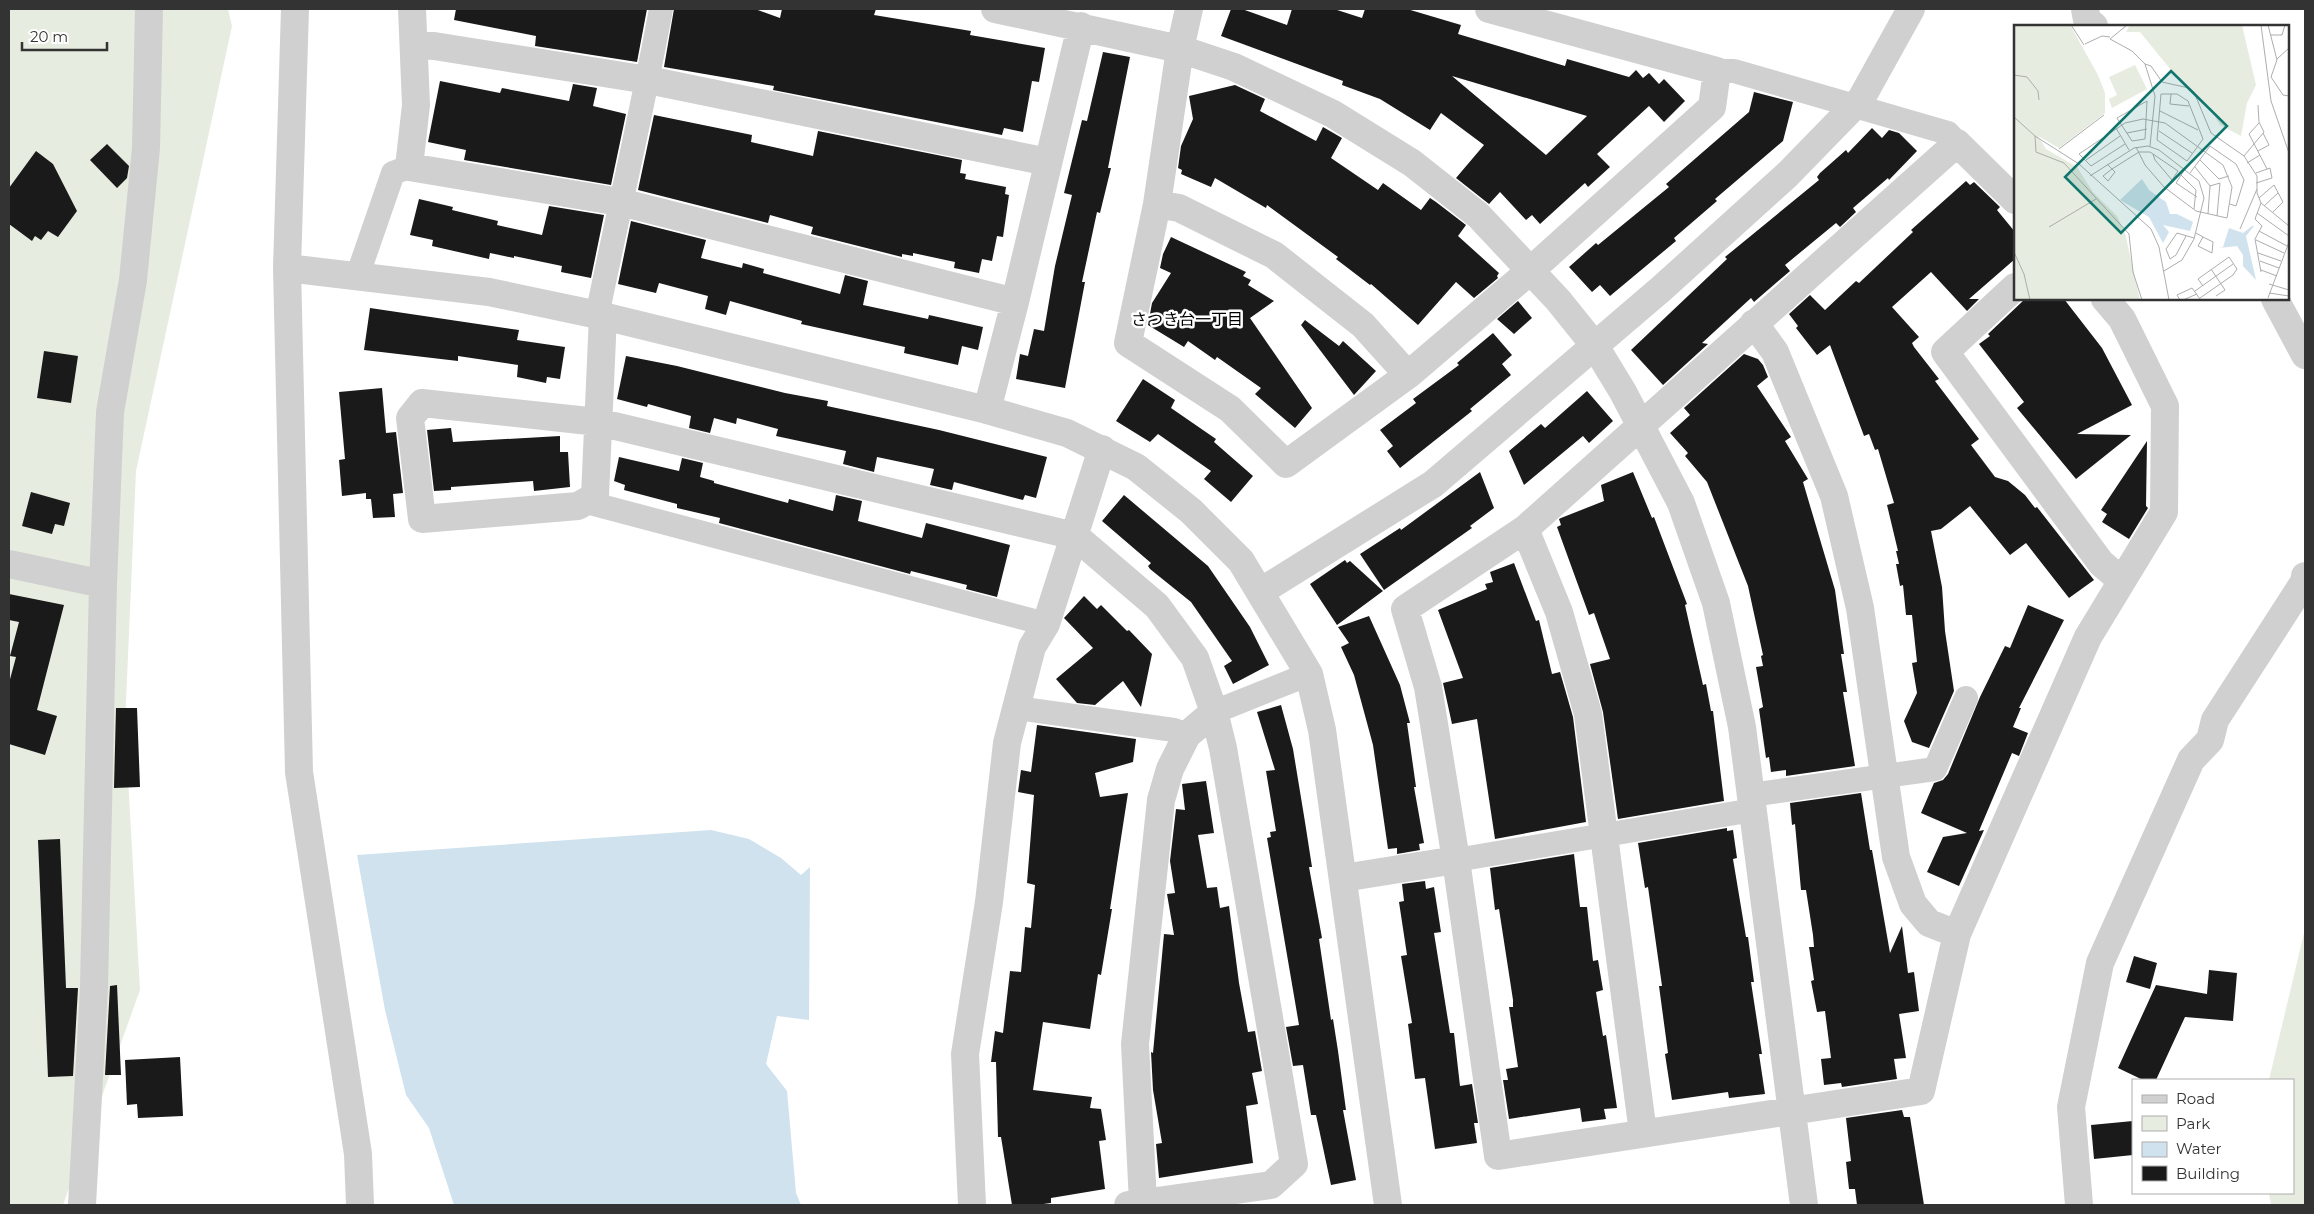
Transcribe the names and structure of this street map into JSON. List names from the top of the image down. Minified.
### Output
{"districts":["さつき台一丁目"],"legend":["Road","Park","Water","Building"],"scale_bar":"20 m"}
